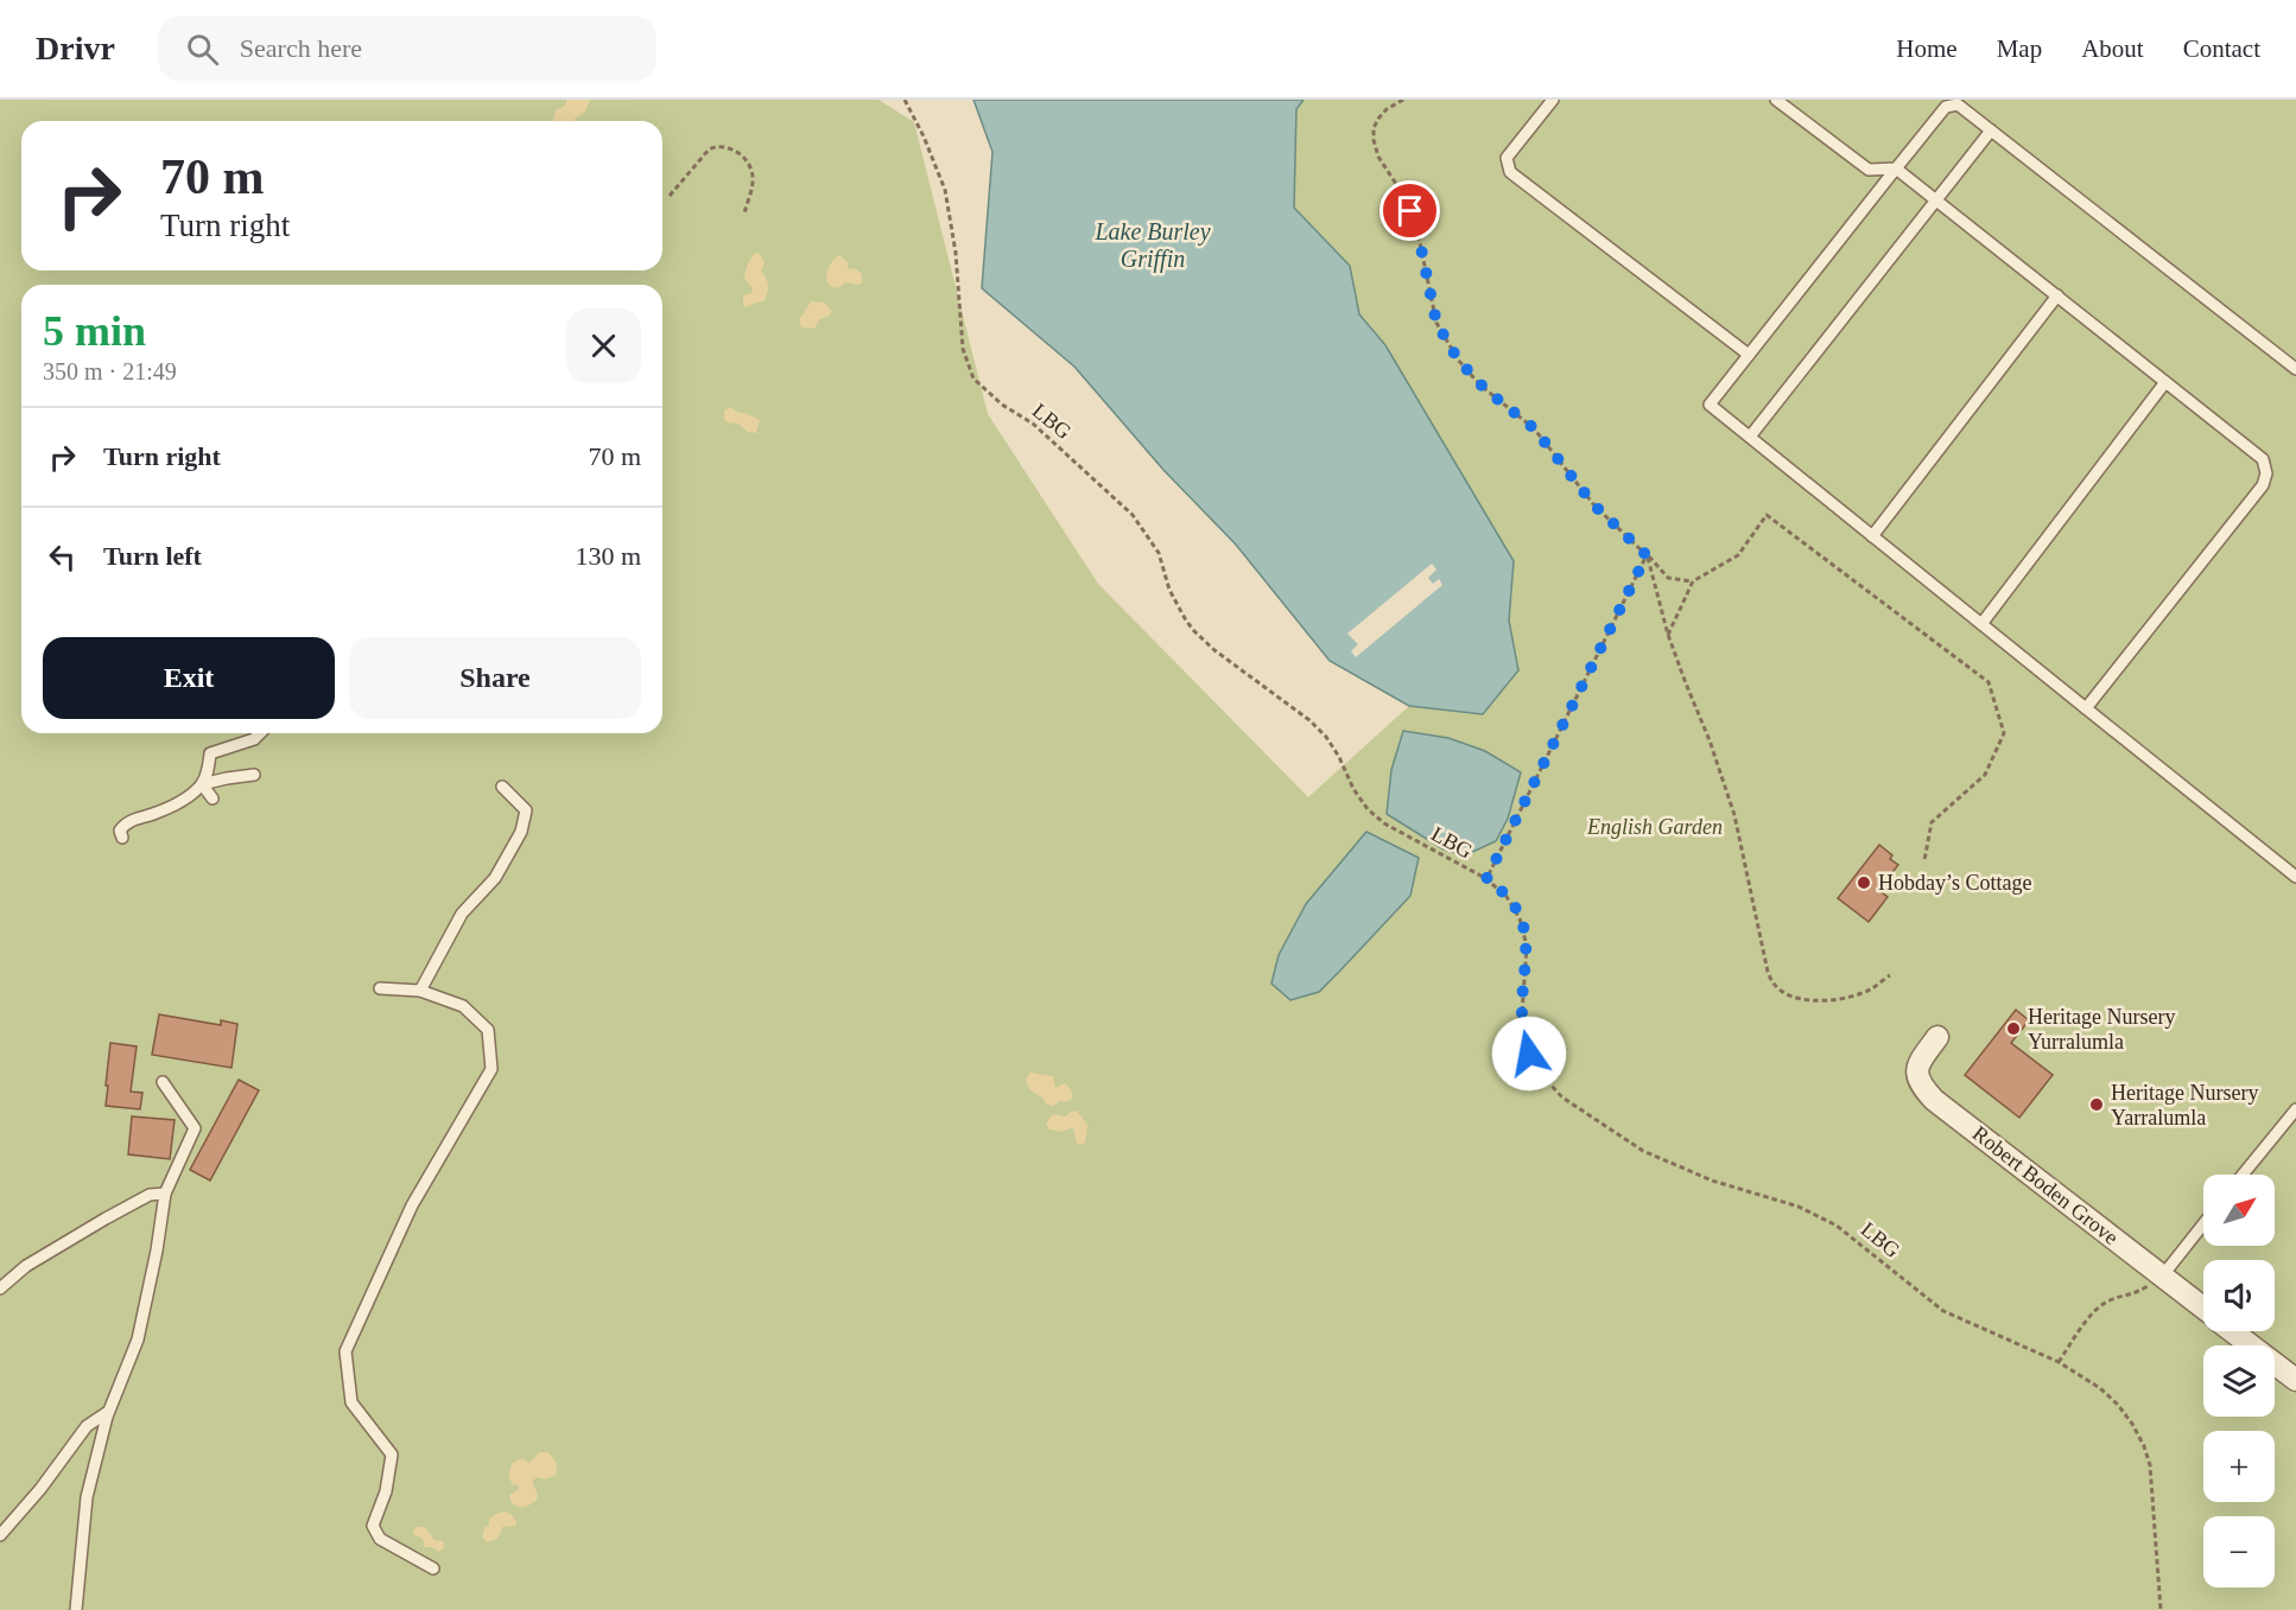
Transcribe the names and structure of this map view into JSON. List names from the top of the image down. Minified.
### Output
{"streets":{"street":["Robert Boden Grove"],"path":["LBG"]},"water":["Lake Burley Griffin"],"parks":["English Garden"],"places":["Hobday’s Cottage","Heritage Nursery Yurralumla","Heritage Nursery Yarralumla"],"north":"top right","page":{"header":"Drivr","search":"Search here","nav":["Home","Map","About","Contact"],"turn":["70 m","Turn right"],"heading":["5 min","350 m · 21:49"],"list":[{"name":"Turn right","value":"70 m"},{"name":"Turn left","value":"130 m"}],"buttons":["Exit","Share"],"map_buttons":["+","−"]}}
